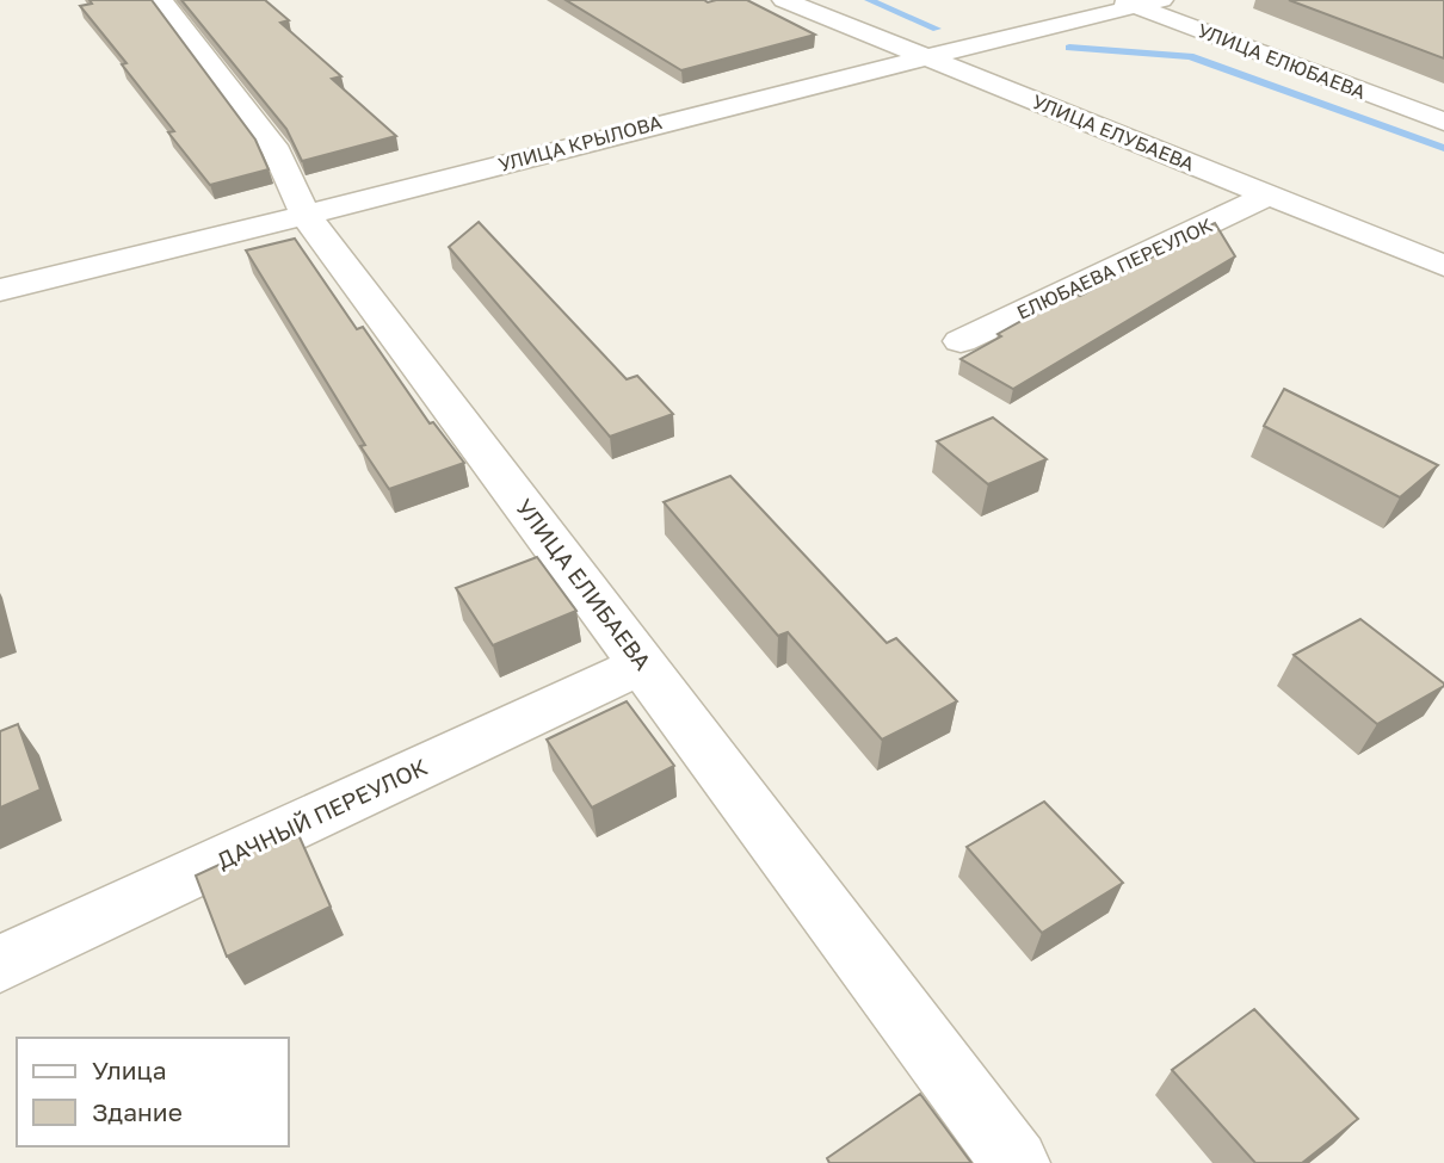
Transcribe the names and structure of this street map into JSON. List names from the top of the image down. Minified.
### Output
{"streets":{"street":["УЛИЦА ЕЛЮБАЕВА","УЛИЦА ЕЛУБАЕВА","УЛИЦА КРЫЛОВА","ЕЛЮБАЕВА ПЕРЕУЛОК","УЛИЦА ЕЛИБАЕВА","ДАЧНЫЙ ПЕРЕУЛОК"]},"crossings":[["УЛИЦА ЕЛЮБАЕВА","УЛИЦА КРЫЛОВА"],["УЛИЦА ЕЛУБАЕВА","УЛИЦА КРЫЛОВА"],["УЛИЦА ЕЛУБАЕВА","ЕЛЮБАЕВА ПЕРЕУЛОК"],["УЛИЦА КРЫЛОВА","УЛИЦА ЕЛИБАЕВА"],["УЛИЦА ЕЛИБАЕВА","ДАЧНЫЙ ПЕРЕУЛОК"]],"legend":["Улица","Здание"]}
